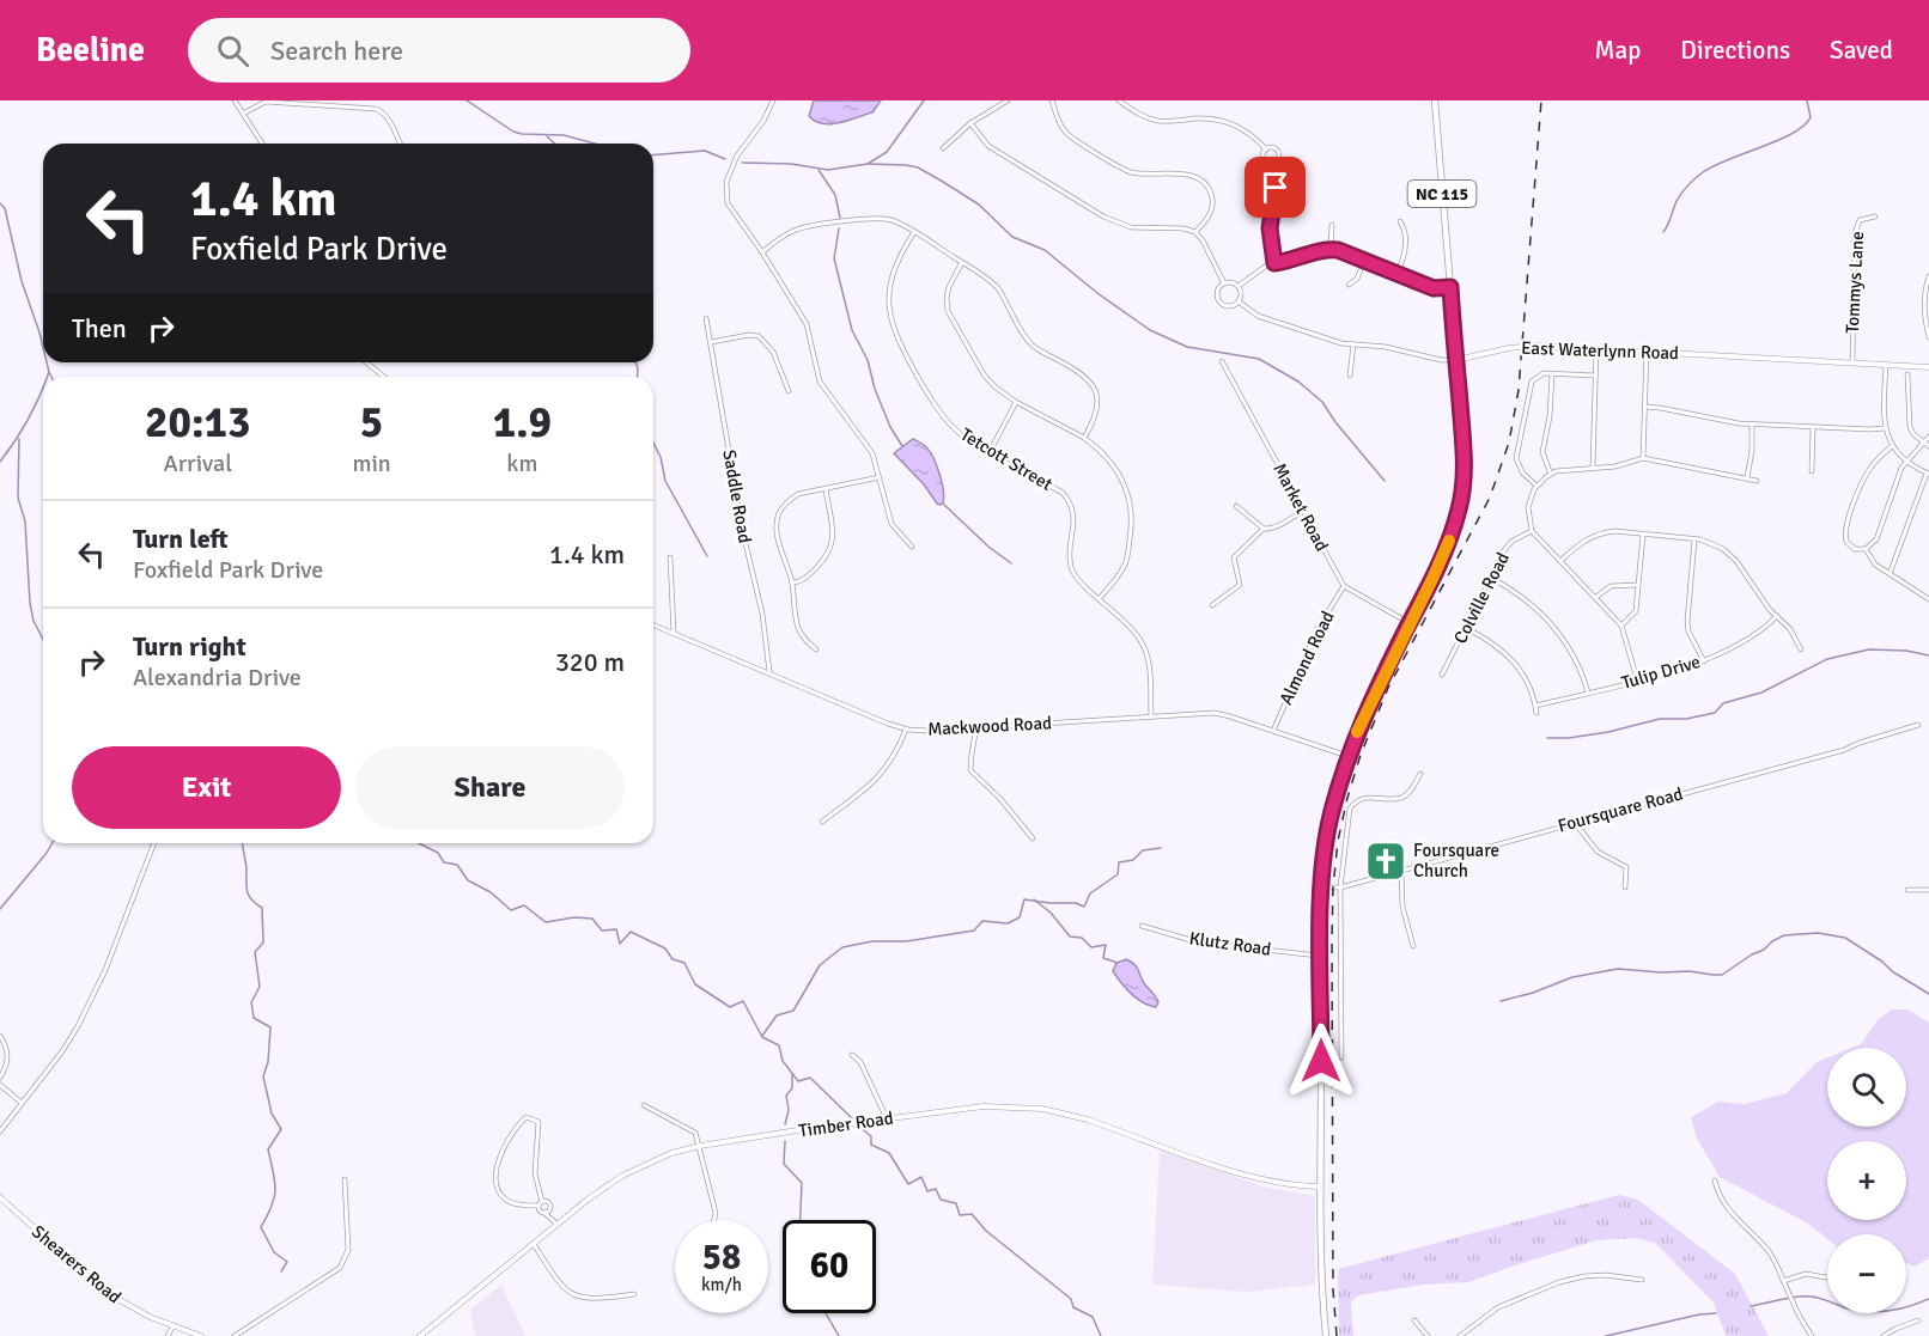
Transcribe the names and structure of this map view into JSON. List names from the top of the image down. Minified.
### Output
{"streets":{"main road":["NC 115"],"street":["Tommys Lane","East Waterlynn Road","Tetcott Street","Saddle Road","Market Road","Colville Road","Almond Road","Tulip Drive","Mackwood Road","Foursquare Road","Klutz Road","Timber Road","Shearers Road"]},"crossings":[["NC 115","East Waterlynn Road"],["NC 115","Mackwood Road"],["NC 115","Foursquare Road"],["NC 115","Klutz Road"],["NC 115","Timber Road"],["Tommys Lane","East Waterlynn Road"],["Tetcott Street","Mackwood Road"],["Saddle Road","Mackwood Road"],["Market Road","Almond Road"],["Almond Road","Mackwood Road"]],"places":{"church":["Foursquare Church"]},"page":{"header":"Beeline","search":"Search here","nav":["Map","Directions","Saved"],"turn":["1.4 km","Foxfield Park Drive"],"then":"Then","eta":["20:13","Arrival","5","min","1.9","km"],"list":[{"name":"Turn left","note":"Foxfield Park Drive","value":"1.4 km"},{"name":"Turn right","note":"Alexandria Drive","value":"320 m"}],"buttons":["Exit","Share"],"map_buttons":["+","−"],"speed":"58 km/h","limit":"60"}}
